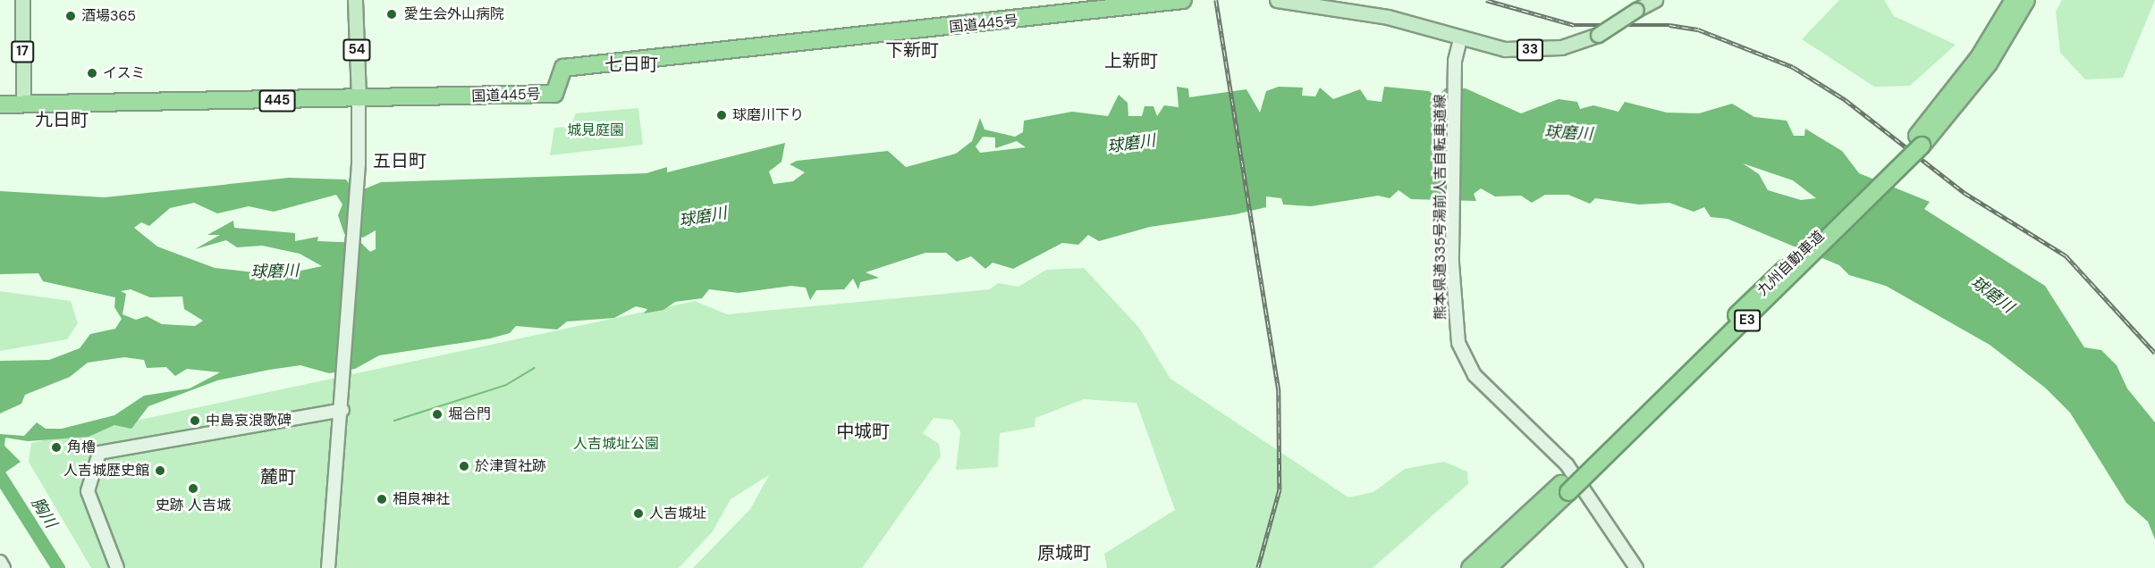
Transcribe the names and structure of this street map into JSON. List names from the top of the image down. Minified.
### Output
{"streets":{"highway":["国道445号","445","九州自動車道","E3"],"main road":["54","33","17"],"street":["熊本県道335号湯前人吉自転車道線"]},"crossings":[["国道445号","54"],["国道445号","17"],["33","熊本県道335号湯前人吉自転車道線"]],"districts":["下新町","上新町","七日町","九日町","五日町","中城町","麓町","原城町"],"water":["球磨川","胸川"],"parks":["城見庭園","人吉城址公園"],"places":["愛生会外山病院","酒場365","イスミ","球磨川下り","堀合門","中島哀浪歌碑","角櫓","於津賀社跡","人吉城歴史館","史跡 人吉城","相良神社","人吉城址"]}
